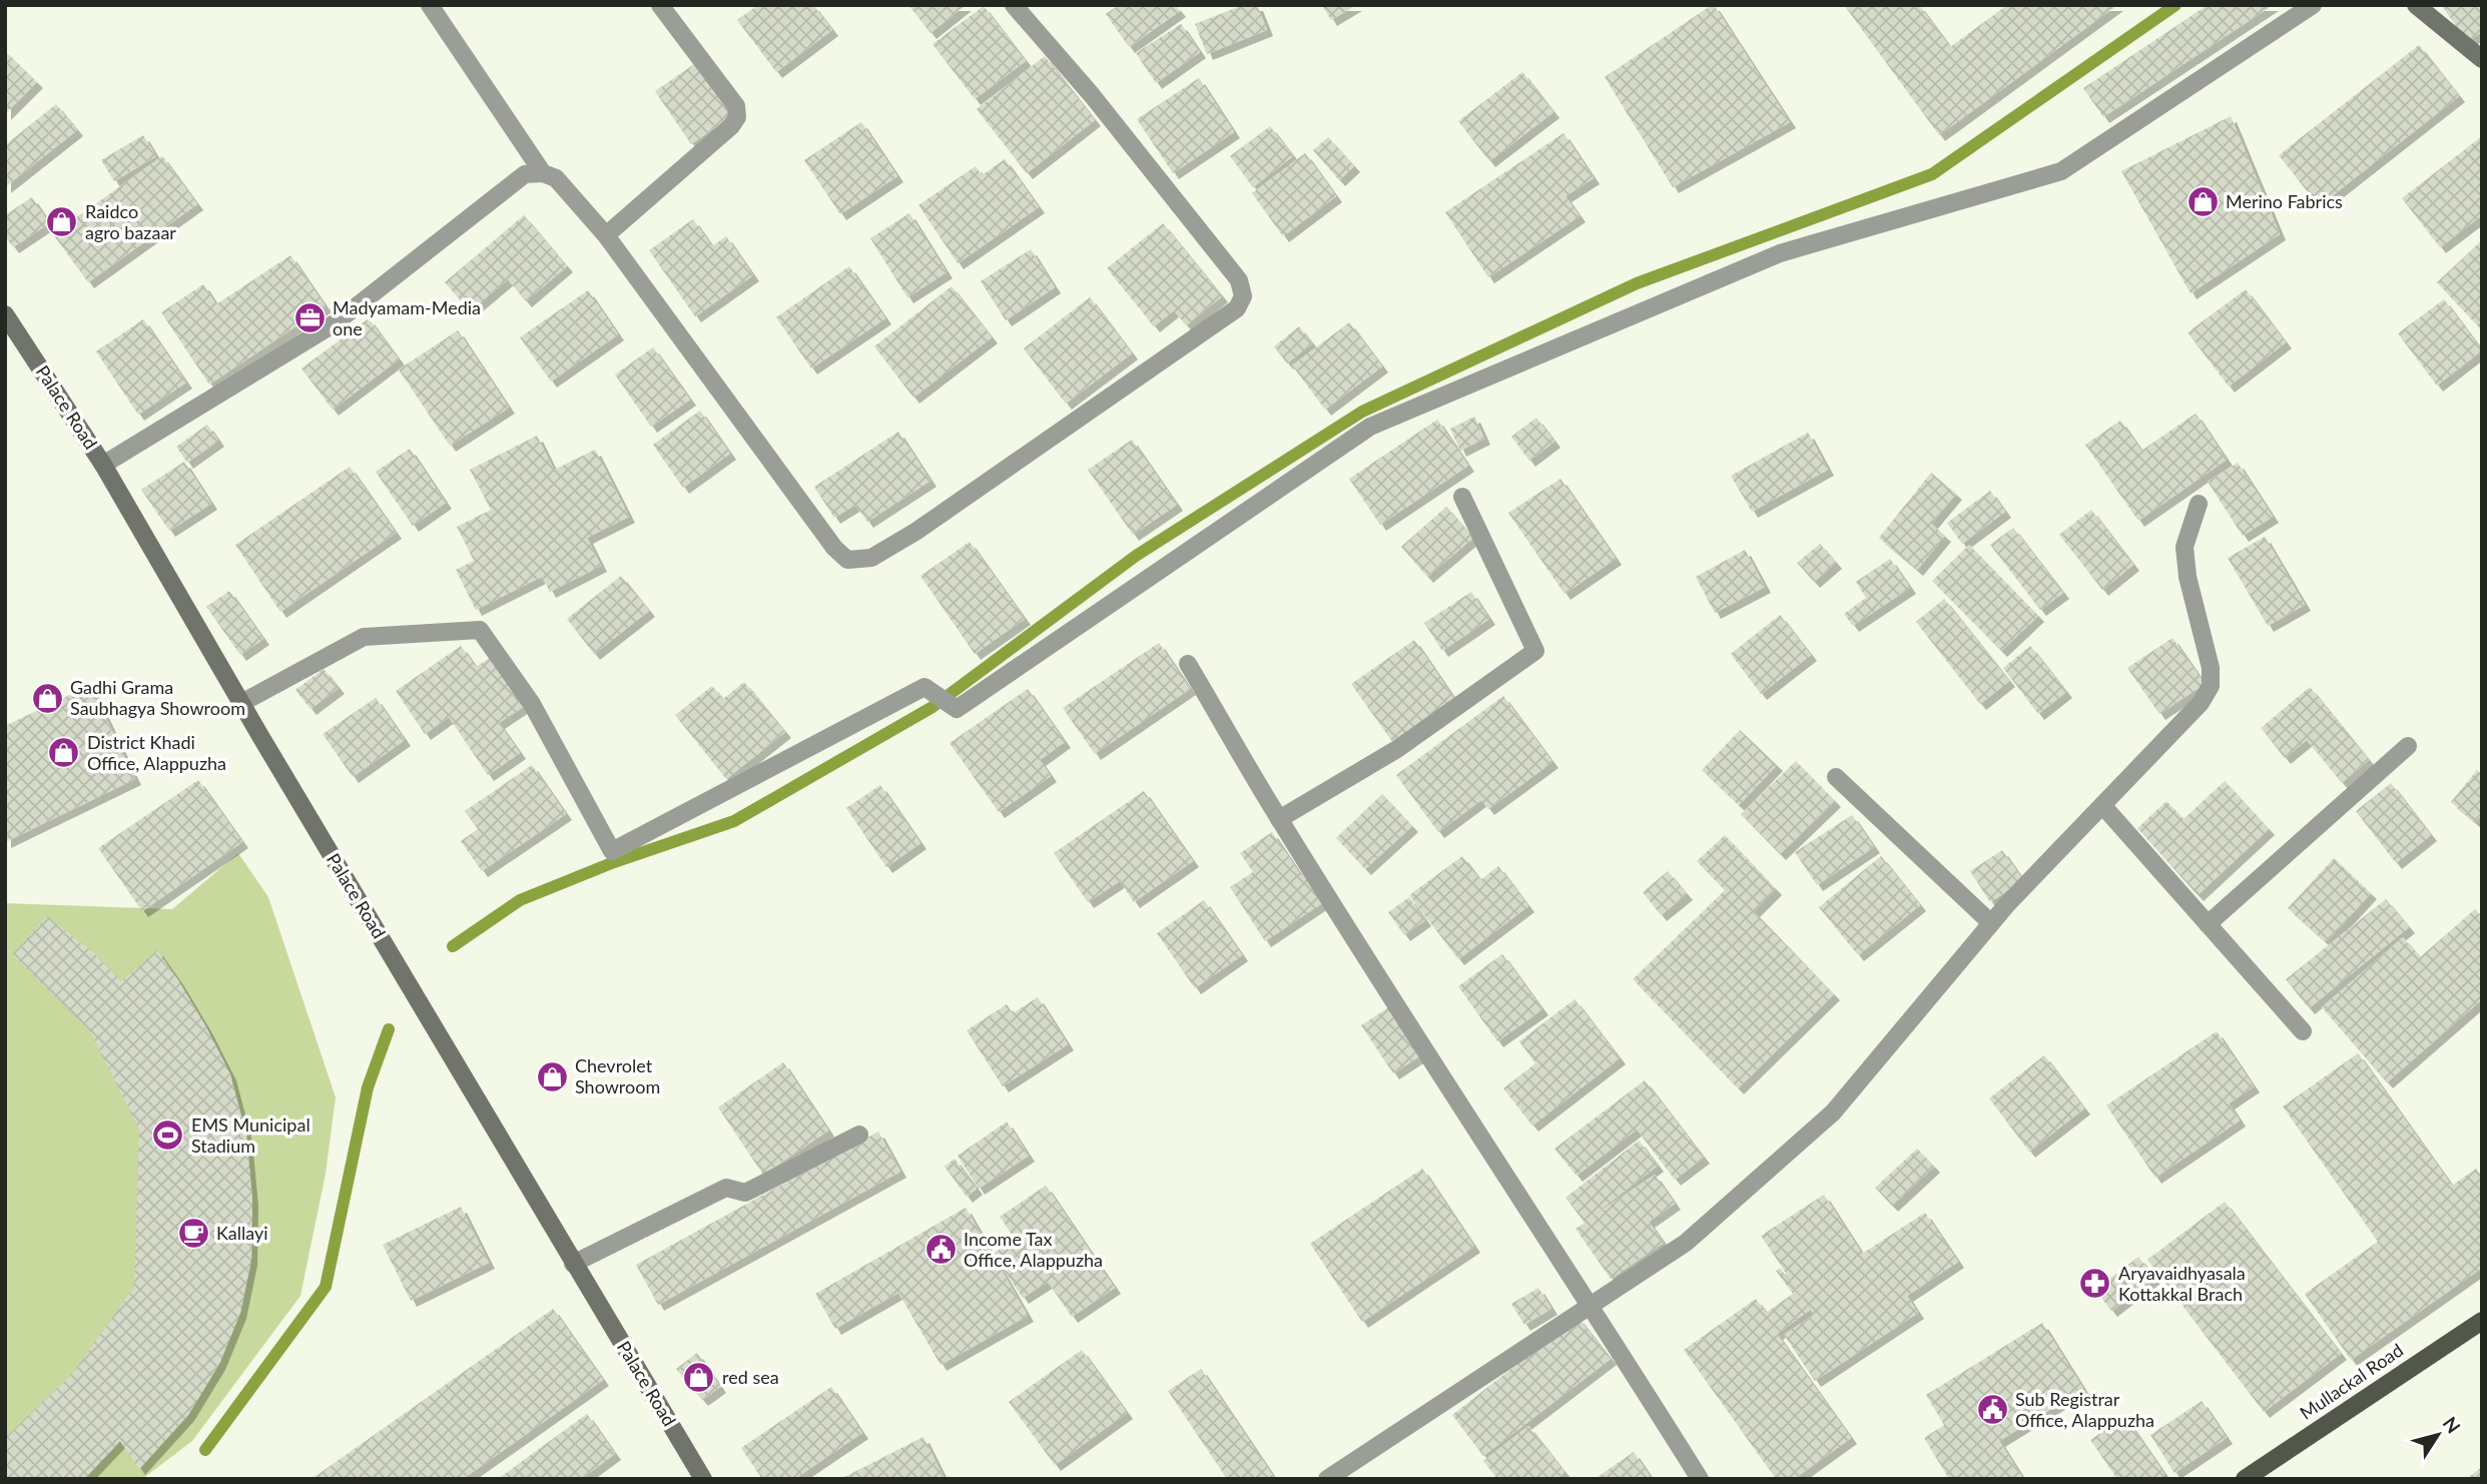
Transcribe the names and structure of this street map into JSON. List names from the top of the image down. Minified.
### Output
{"streets":{"main road":["Palace Road","Mullackal Road"]},"places":{"shop":["Merino Fabrics","Raidco agro bazaar","Gadhi Grama Saubhagya Showroom","District Khadi Office, Alappuzha","Chevrolet Showroom","red sea"],"office":["Madyamam-Media one"],"sports":["EMS Municipal Stadium"],"cafe":["Kallayi"],"public building":["Income Tax Office, Alappuzha","Sub Registrar Office, Alappuzha"],"pharmacy":["Aryavaidhyasala Kottakkal Brach"]},"north":"top right"}
